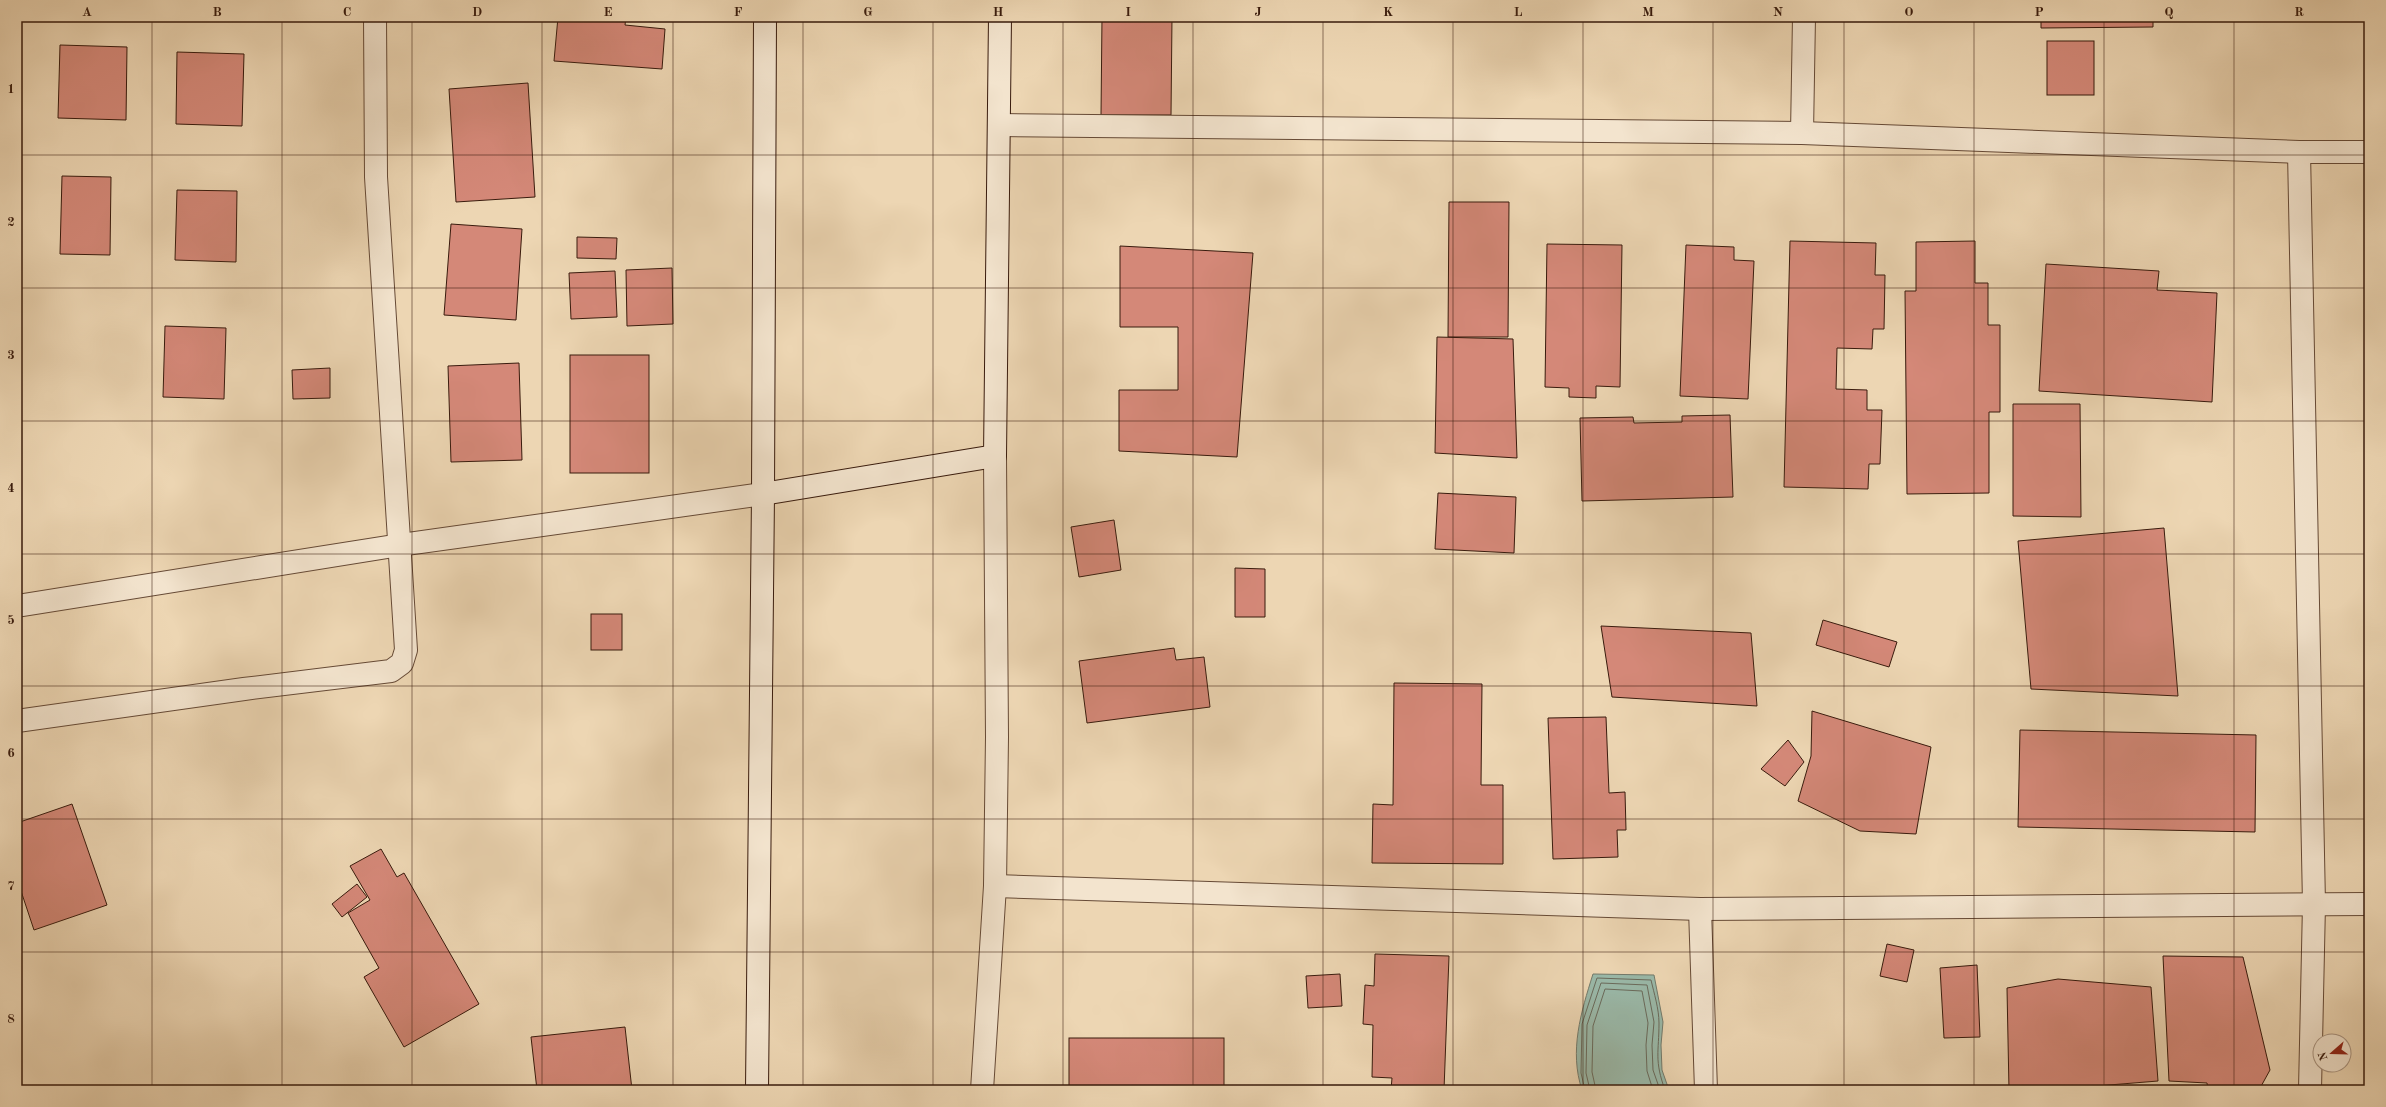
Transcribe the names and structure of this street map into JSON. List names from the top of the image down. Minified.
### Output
{"north":"left","grid":{"columns":["A","B","C","D","E","F","G","H","I","J","K","L","M","N","O","P","Q","R"],"rows":["1","2","3","4","5","6","7","8"]}}
